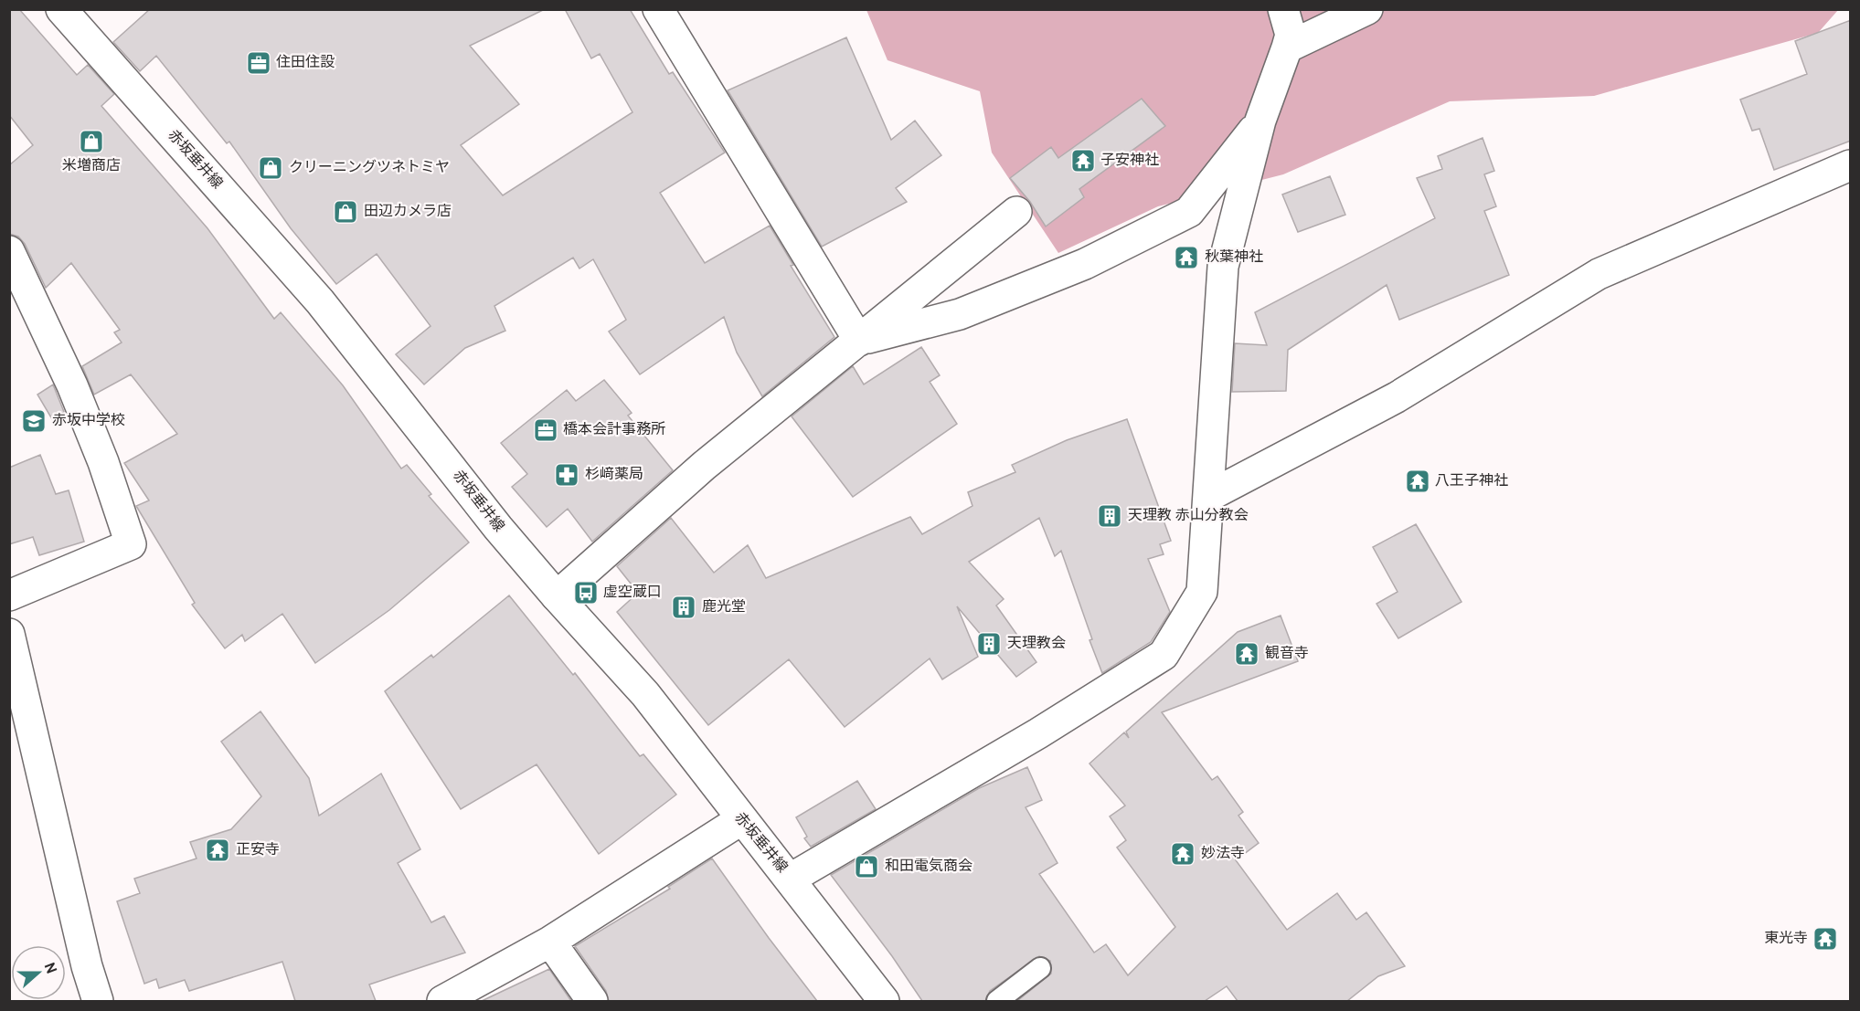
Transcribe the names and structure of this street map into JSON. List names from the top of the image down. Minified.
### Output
{"streets":{"street":["赤坂垂井線"]},"places":{"office":["住田住設","橋本会計事務所"],"shop":["米増商店","クリーニングツネトミヤ","田辺カメラ店","和田電気商会"],"temple":["子安神社","秋葉神社","八王子神社","観音寺","正安寺","妙法寺","東光寺"],"school or university":["赤坂中学校"],"pharmacy":["杉﨑薬局"],"building":["天理教 赤山分教会","鹿光堂","天理教会"],"bus stop":["虚空蔵口"]},"north":"right"}
